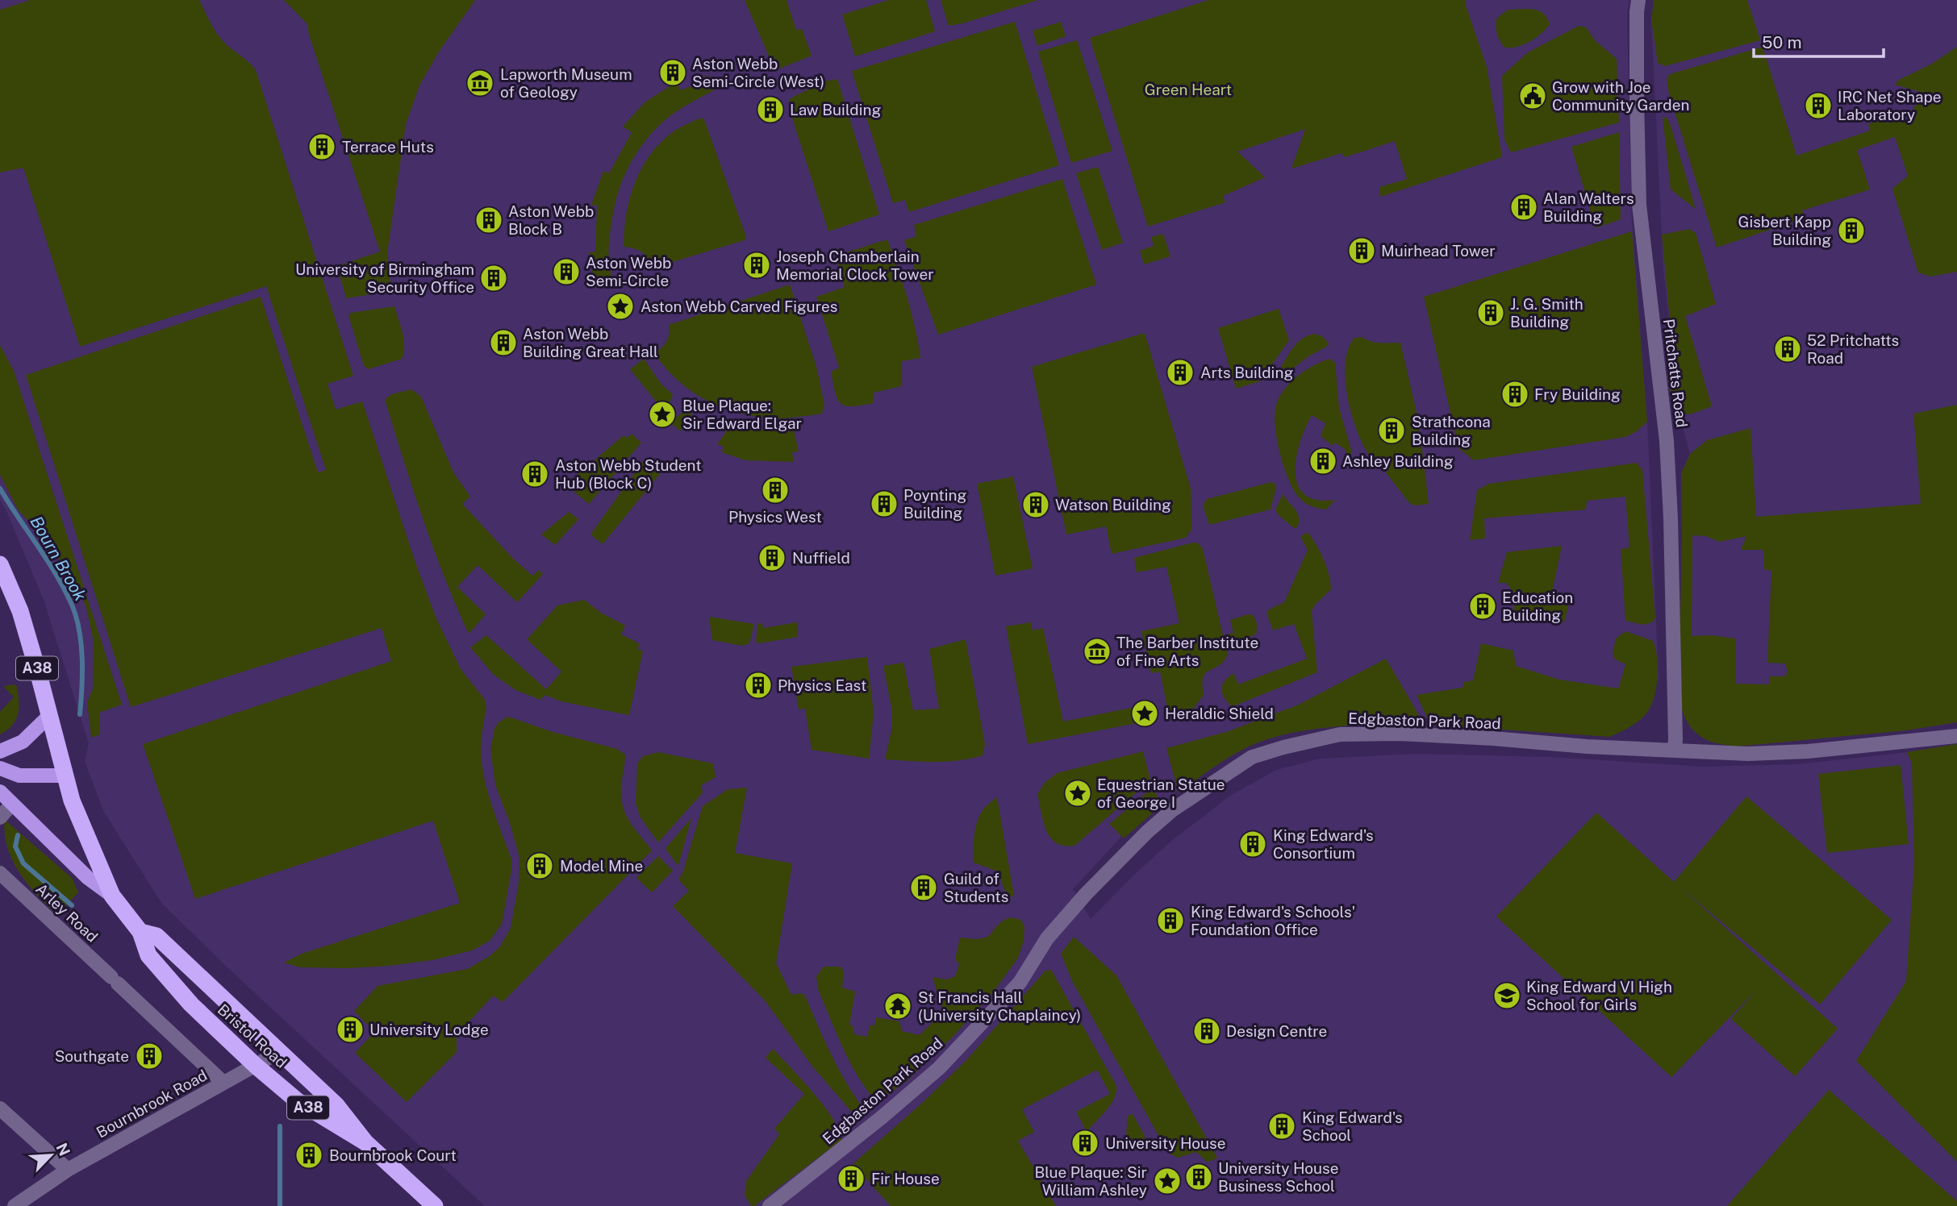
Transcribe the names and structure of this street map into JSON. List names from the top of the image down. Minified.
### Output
{"streets":{"highway":["A38","Bristol Road"],"street":["Pritchatts Road","Edgbaston Park Road","Arley Road","Bournbrook Road"]},"crossings":[["Pritchatts Road","Edgbaston Park Road"],["A38","Bristol Road"],["Arley Road","Bournbrook Road"],["Bristol Road","Bournbrook Road"]],"water":["Bourn Brook"],"parks":["Green Heart"],"places":{"building":["Aston Webb Semi-Circle (West)","IRC Net Shape Laboratory","Law Building","Terrace Huts","Alan Walters Building","Aston Webb Block B","Gisbert Kapp Building","Muirhead Tower","Joseph Chamberlain Memorial Clock Tower","Aston Webb Semi-Circle","University of Birmingham Security Office","J. G. Smith Building","Aston Webb Building Great Hall","52 Pritchatts Road","Arts Building","Fry Building","Strathcona Building","Ashley Building","Aston Webb Student Hub (Block C)","Physics West","Poynting Building","Watson Building","Nuffield","Education Building","Physics East","King Edward's Consortium","Model Mine","Guild of Students","King Edward's Schools' Foundation Office","University Lodge","Design Centre","Southgate","King Edward's School","University House","Bournbrook Court","University House Business School","Fir House"],"museum":["Lapworth Museum of Geology","The Barber Institute of Fine Arts"],"public building":["Grow with Joe Community Garden"],"place":["Aston Webb Carved Figures","Blue Plaque: Sir Edward Elgar","Heraldic Shield","Equestrian Statue of George I","Blue Plaque: Sir William Ashley"],"school or university":["King Edward VI High School for Girls"],"temple":["St Francis Hall (University Chaplaincy)"]},"scale_bar":"50 m","north":"top right"}
